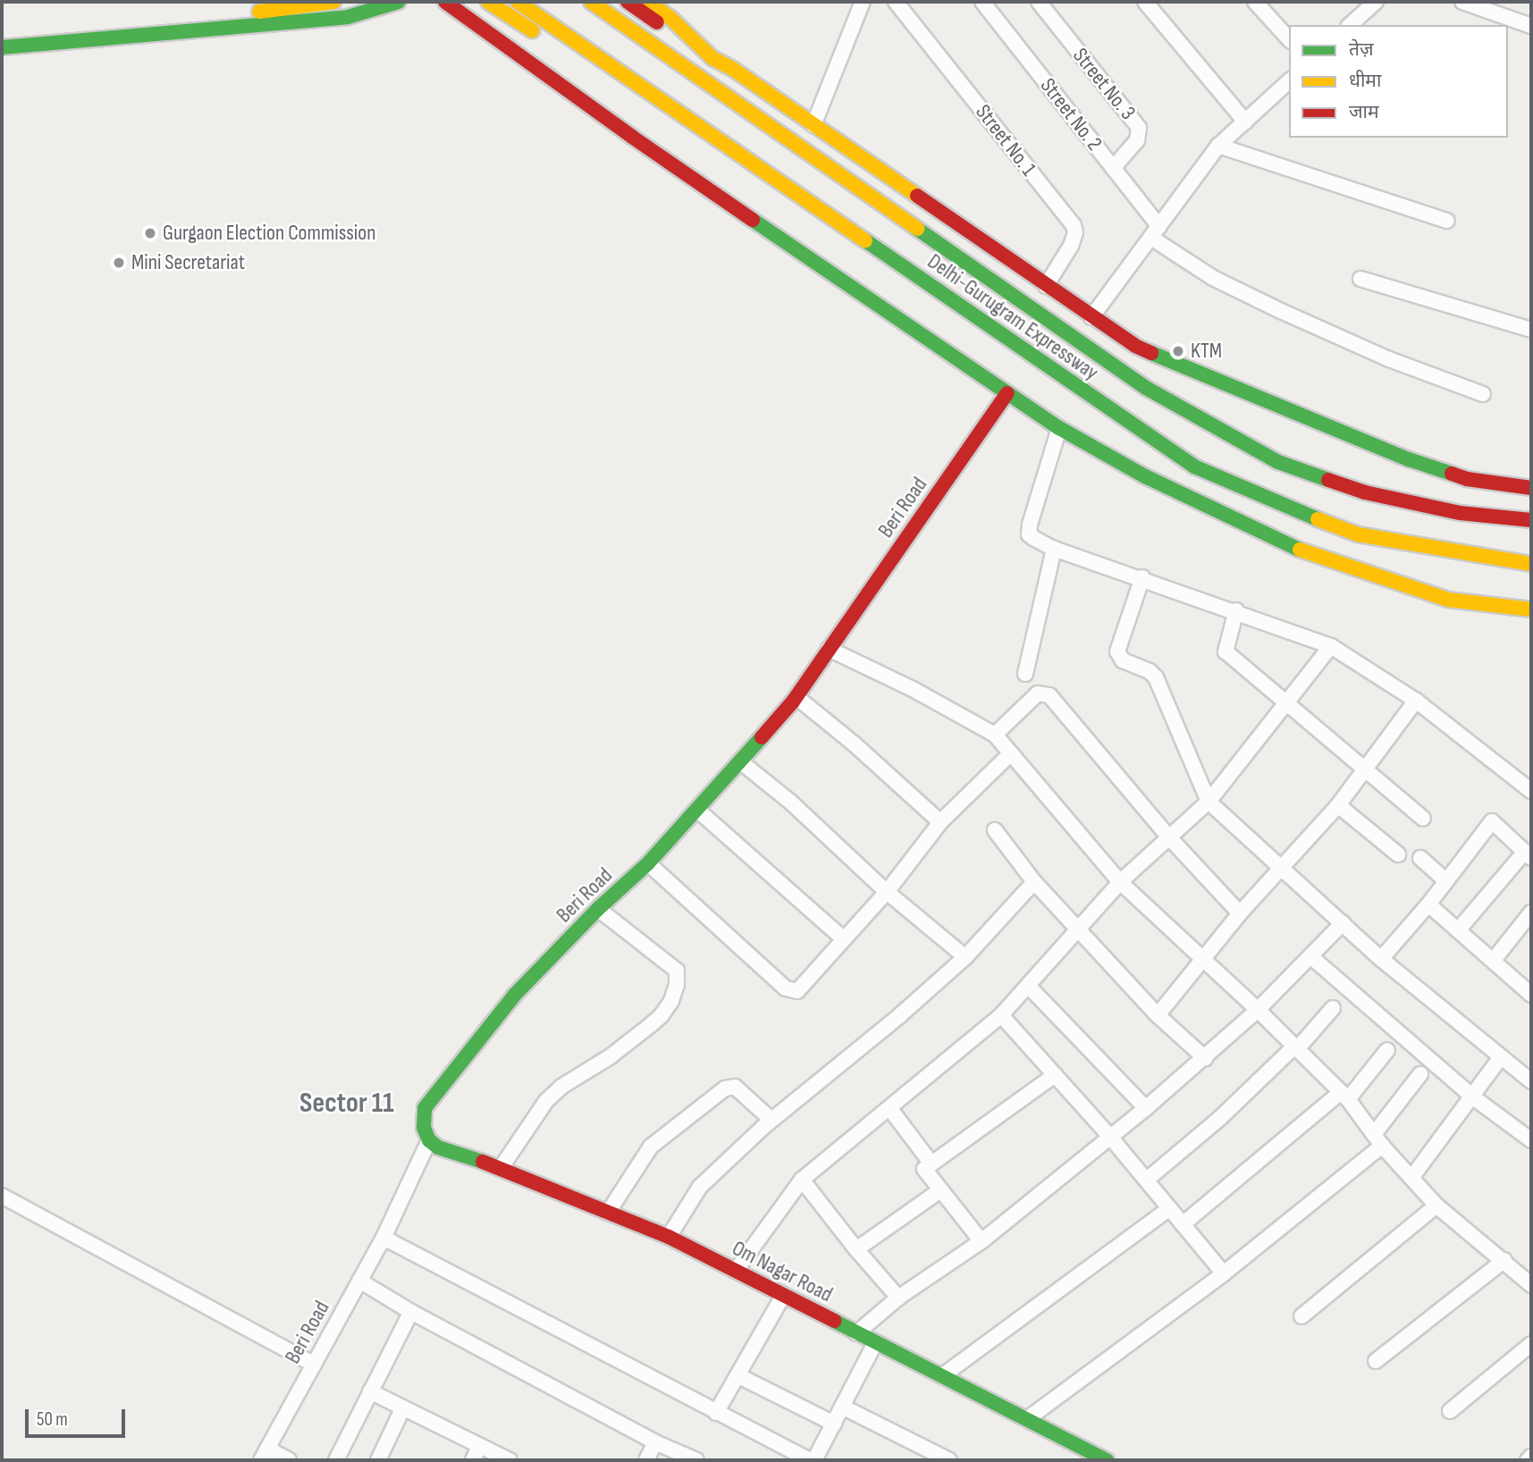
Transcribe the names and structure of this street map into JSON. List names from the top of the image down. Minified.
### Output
{"streets":{"main road":["Delhi-Gurugram Expressway","Beri Road","Om Nagar Road"],"street":["Street No. 3","Street No. 2","Street No. 1"]},"crossings":[["Street No. 3","Street No. 2"],["Beri Road","Om Nagar Road"]],"districts":["Sector 11"],"places":["Gurgaon Election Commission","Mini Secretariat","KTM"],"legend":["तेज़","धीमा","जाम"],"scale_bar":"50 m"}
